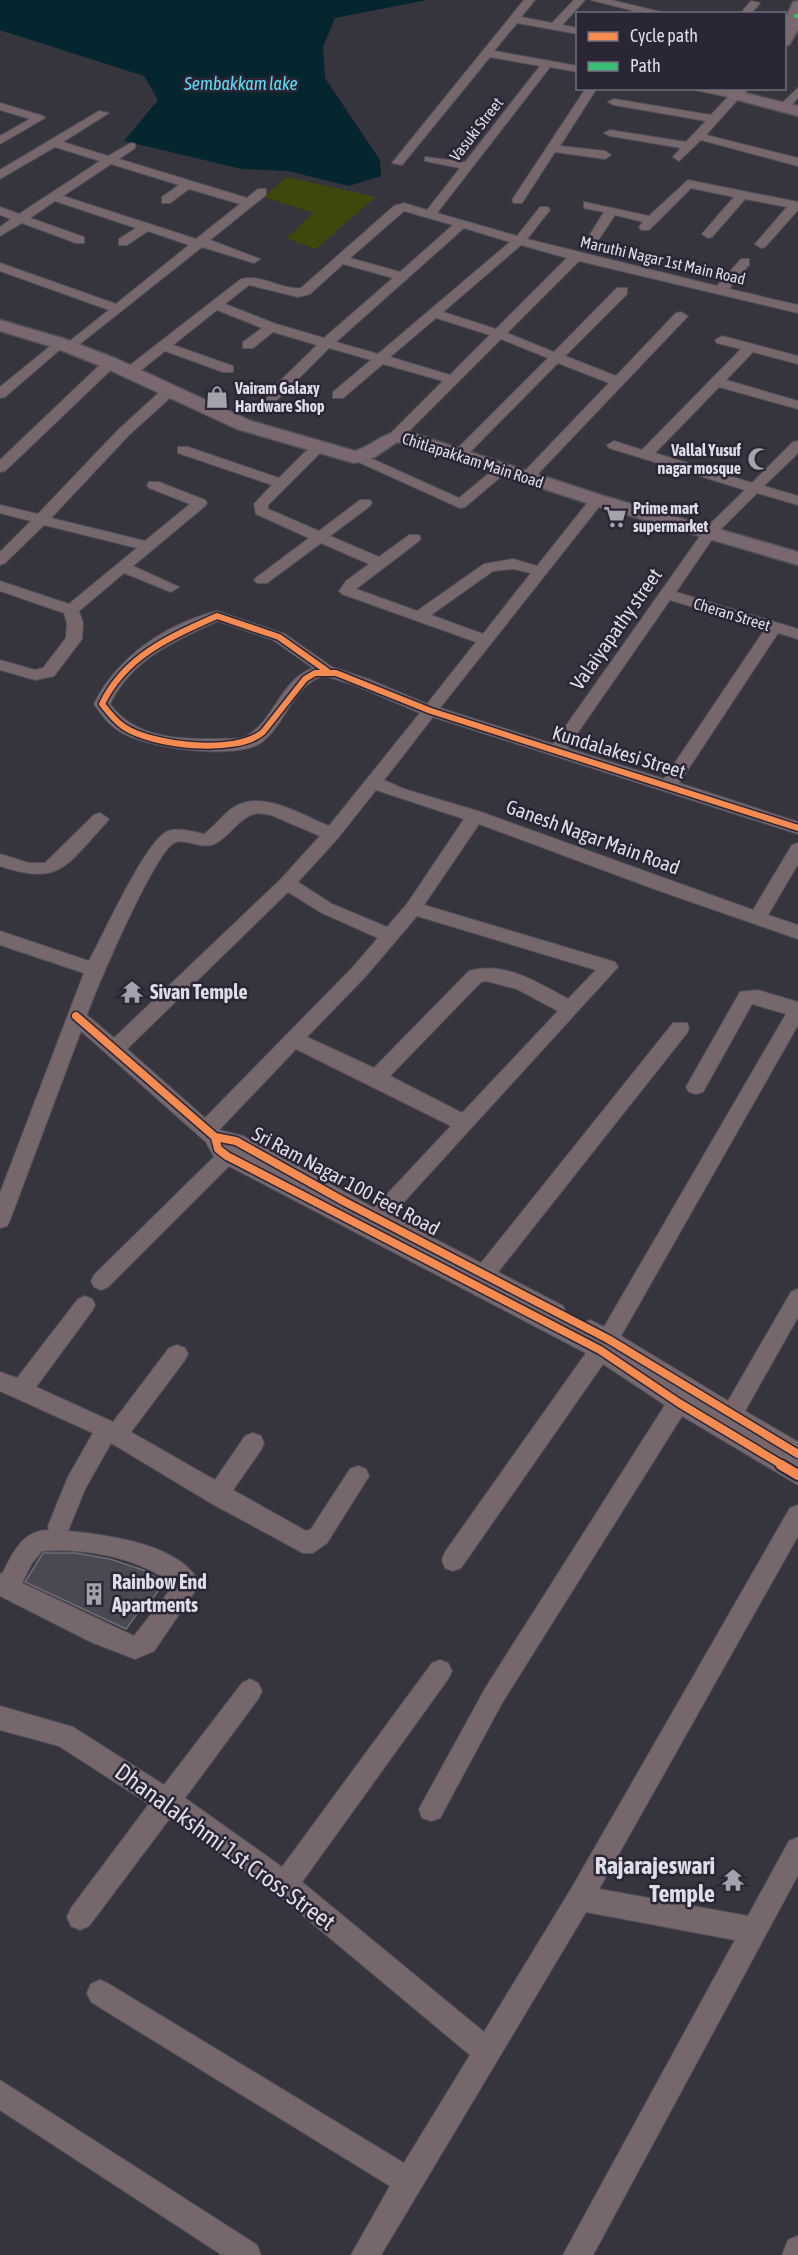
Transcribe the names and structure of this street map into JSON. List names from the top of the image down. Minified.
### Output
{"streets":{"street":["Vasuki Street","Maruthi Nagar 1st Main Road","Chitlapakkam Main Road","Cheran Street","Valaiyapathy street","Kundalakesi Street","Ganesh Nagar Main Road","Sri Ram Nagar 100 Feet Road","Dhanalakshmi 1st Cross Street"]},"crossings":[["Vasuki Street","Maruthi Nagar 1st Main Road"],["Chitlapakkam Main Road","Valaiyapathy street"],["Cheran Street","Valaiyapathy street"],["Valaiyapathy street","Kundalakesi Street"]],"water":["Sembakkam lake"],"places":{"shop":["Vairam Galaxy Hardware Shop"],"mosque":["Vallal Yusuf nagar mosque"],"supermarket":["Prime mart supermarket"],"temple":["Sivan Temple","Rajarajeswari Temple"],"building":["Rainbow End Apartments"]},"legend":["Cycle path","Path"]}
